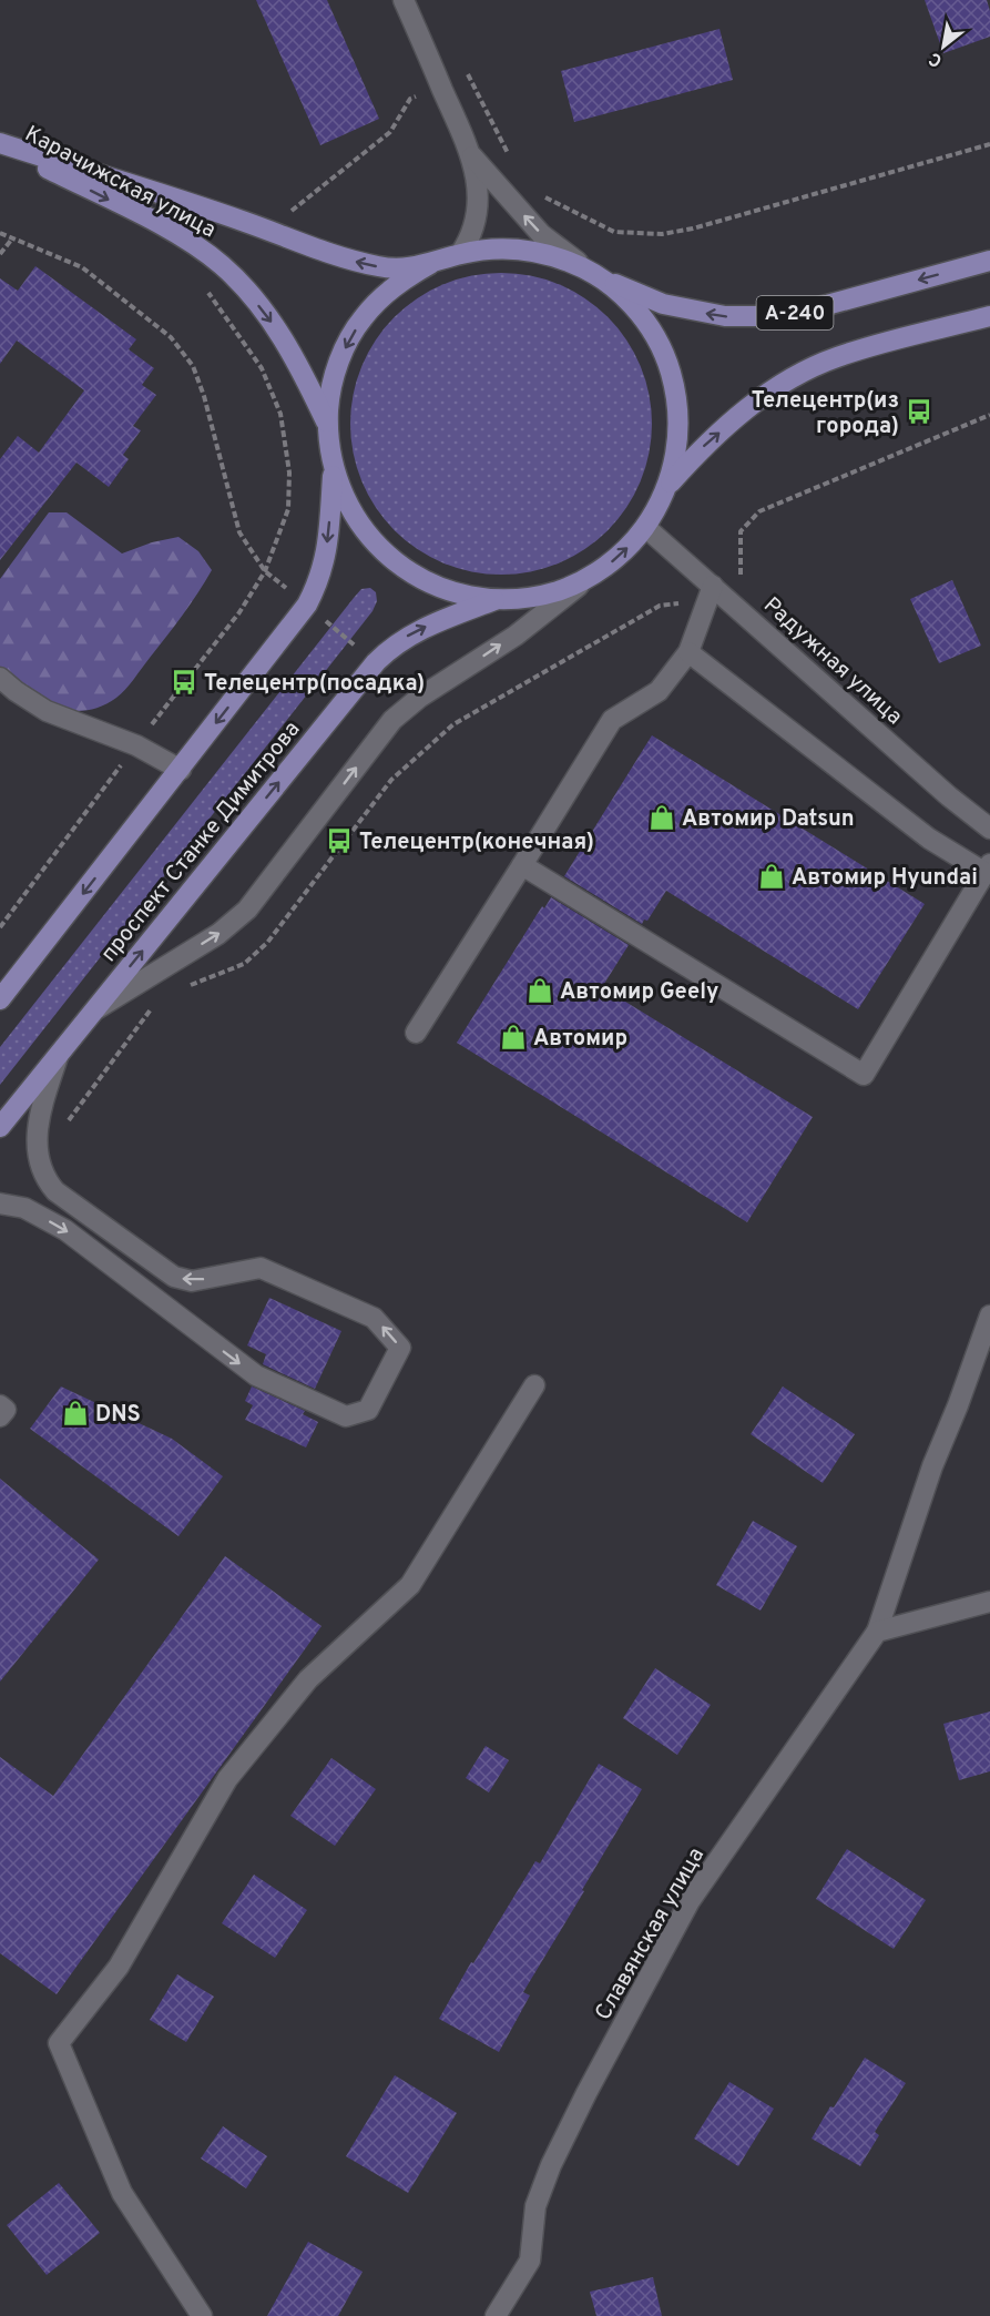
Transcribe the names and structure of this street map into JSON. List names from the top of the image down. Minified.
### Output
{"streets":{"main road":["Карачижская улица","А-240","проспект Станке Димитрова"],"street":["Радужная улица","Славянская улица"]},"one_way":["Карачижская улица"],"places":{"bus stop":["Телецентр(из города)","Телецентр(посадка)","Телецентр(конечная)"],"shop":["Автомир Datsun","Автомир Hyundai","Автомир Geely","Автомир","DNS"]},"north":"bottom left"}
